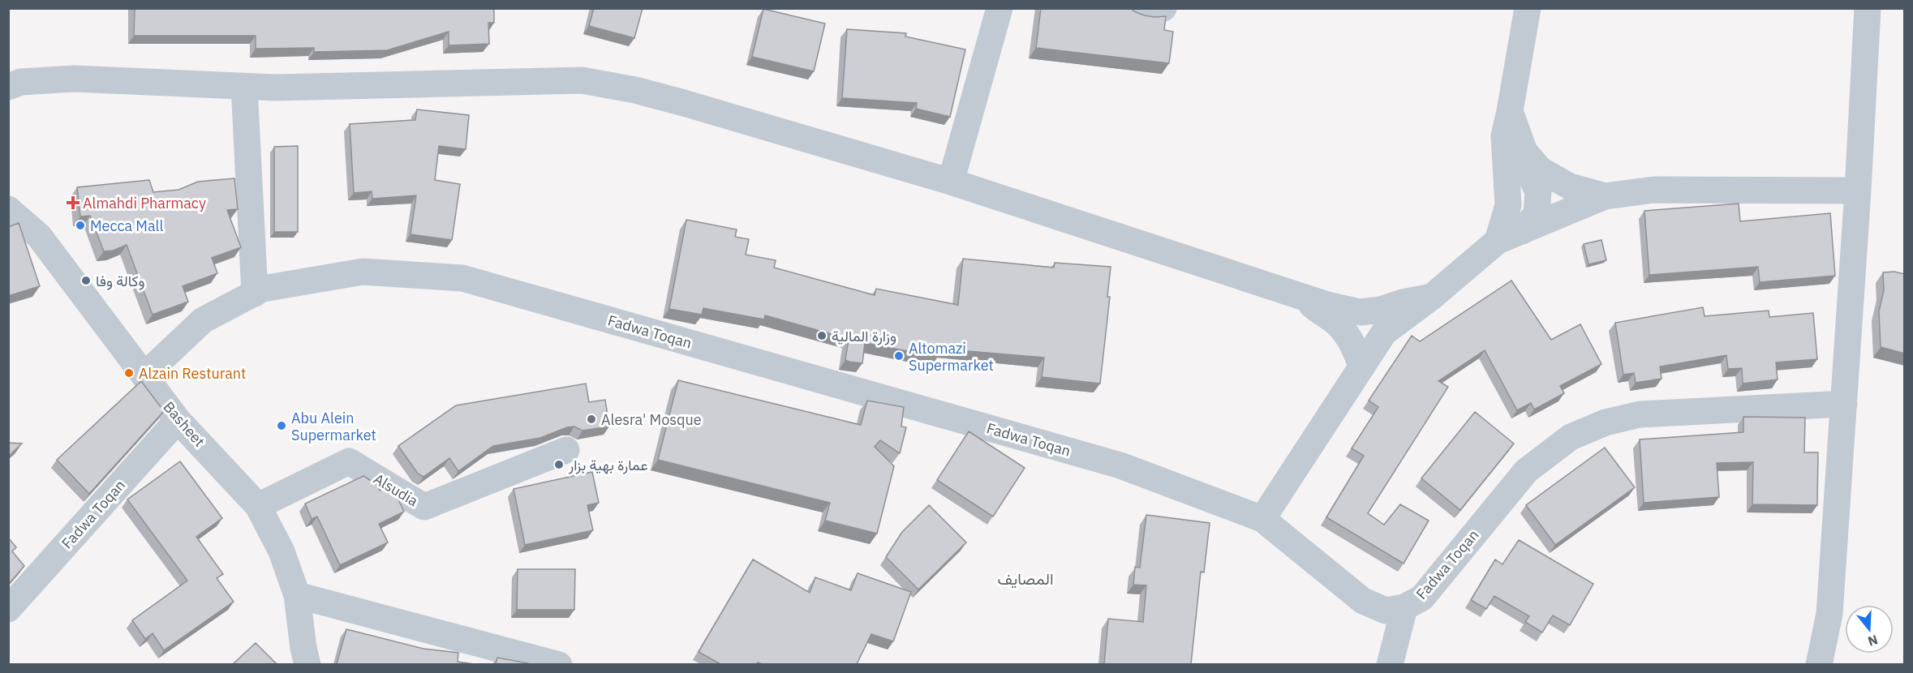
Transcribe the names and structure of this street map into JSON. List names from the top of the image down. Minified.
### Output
{"streets":{"street":["Fadwa Toqan","Basheet","Alsudia"]},"crossings":[["Fadwa Toqan","Basheet"],["Basheet","Alsudia"]],"districts":["المصايف"],"places":{"health":["Almahdi Pharmacy"],"other":["Mecca Mall","وكالة وفا","وزارة المالية","Altomazi Supermarket","Alzain Resturant","Alesra' Mosque","Abu Alein Supermarket","عمارة بهية بزار"]},"north":"bottom"}
